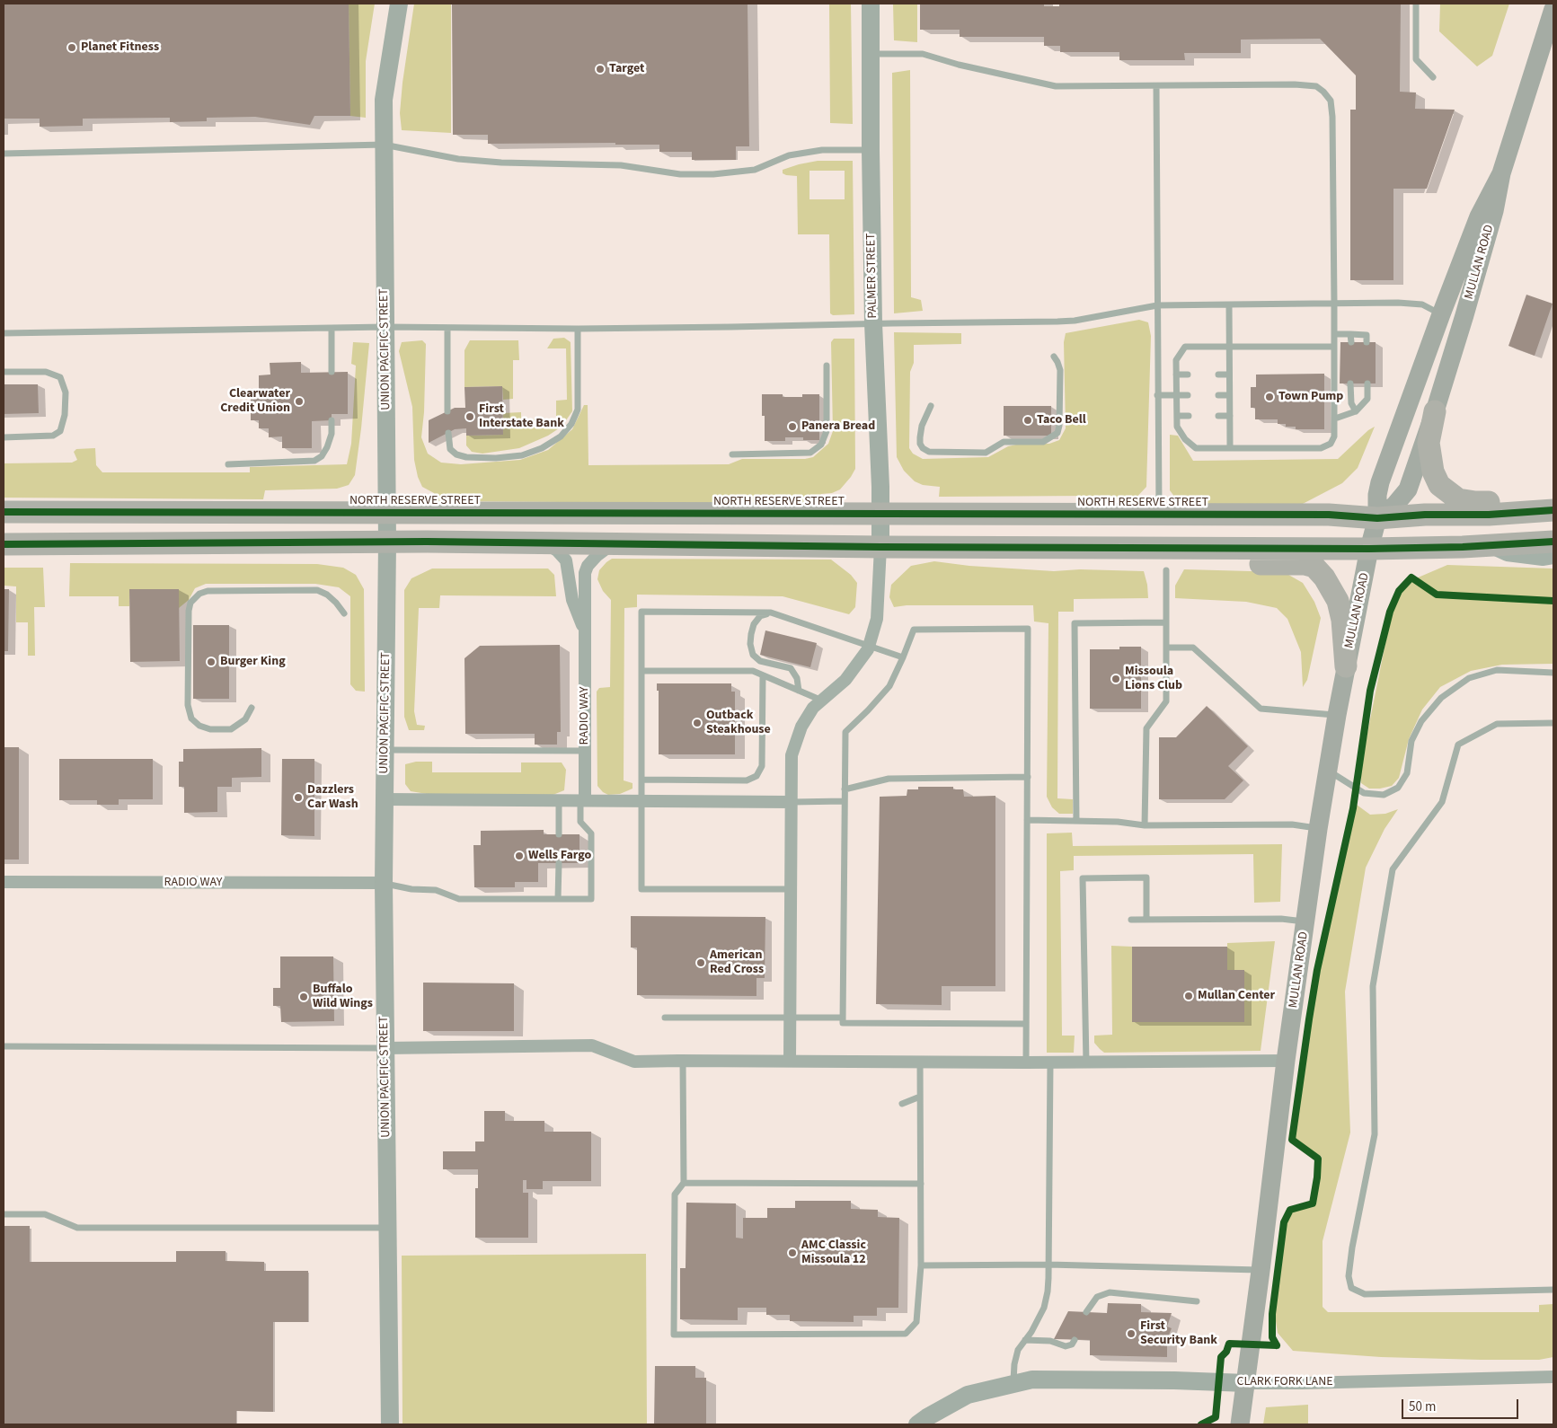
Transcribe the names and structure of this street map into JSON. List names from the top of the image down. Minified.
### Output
{"streets":{"highway":["NORTH RESERVE STREET"],"main road":["MULLAN ROAD"],"street":["PALMER STREET","UNION PACIFIC STREET","RADIO WAY","CLARK FORK LANE"]},"crossings":[["MULLAN ROAD","NORTH RESERVE STREET"],["MULLAN ROAD","CLARK FORK LANE"],["PALMER STREET","NORTH RESERVE STREET"],["UNION PACIFIC STREET","NORTH RESERVE STREET"],["UNION PACIFIC STREET","RADIO WAY"]],"places":["Planet Fitness","Target","Town Pump","Clearwater Credit Union","First Interstate Bank","Taco Bell","Panera Bread","Burger King","Missoula Lions Club","Outback Steakhouse","Dazzlers Car Wash","Wells Fargo","American Red Cross","Mullan Center","Buffalo Wild Wings","AMC Classic Missoula 12","First Security Bank"],"scale_bar":"50 m"}
